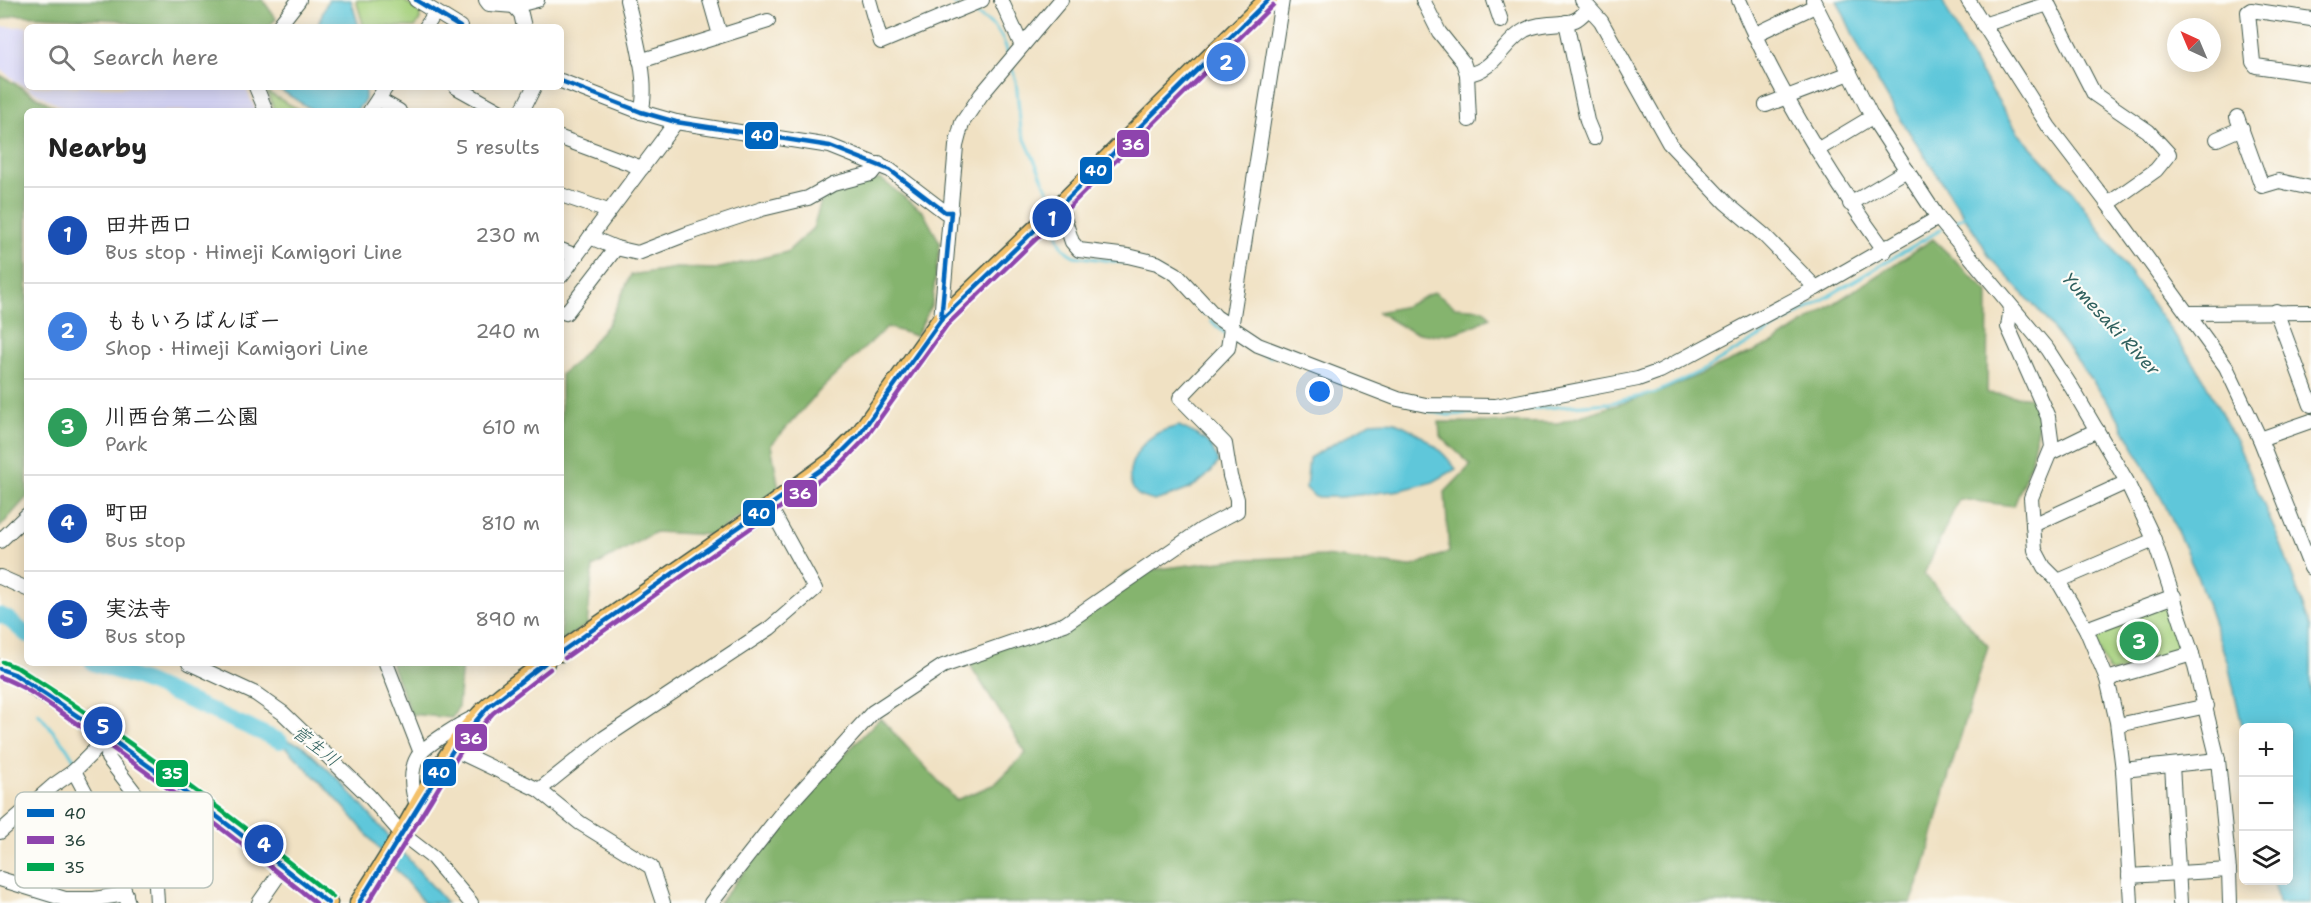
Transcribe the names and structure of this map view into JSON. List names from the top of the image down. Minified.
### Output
{"water":["Yumesaki River","菅生川"],"lines":["transit line 40","transit line 36","transit line 35"],"legend":["40","36","35"],"north":"top left","page":{"search":"Search here","pins":["2","1","3","5","4"],"heading":["Nearby","5 results"],"list":[{"mark":"1","name":"田井西口","note":"Bus stop · Himeji Kamigori Line","value":"230 m"},{"mark":"2","name":"ももいろばんぼー","note":"Shop · Himeji Kamigori Line","value":"240 m"},{"mark":"3","name":"川西台第二公園","note":"Park","value":"610 m"},{"mark":"4","name":"町田","note":"Bus stop","value":"810 m"},{"mark":"5","name":"実法寺","note":"Bus stop","value":"890 m"}],"map_buttons":["+","−"]}}
